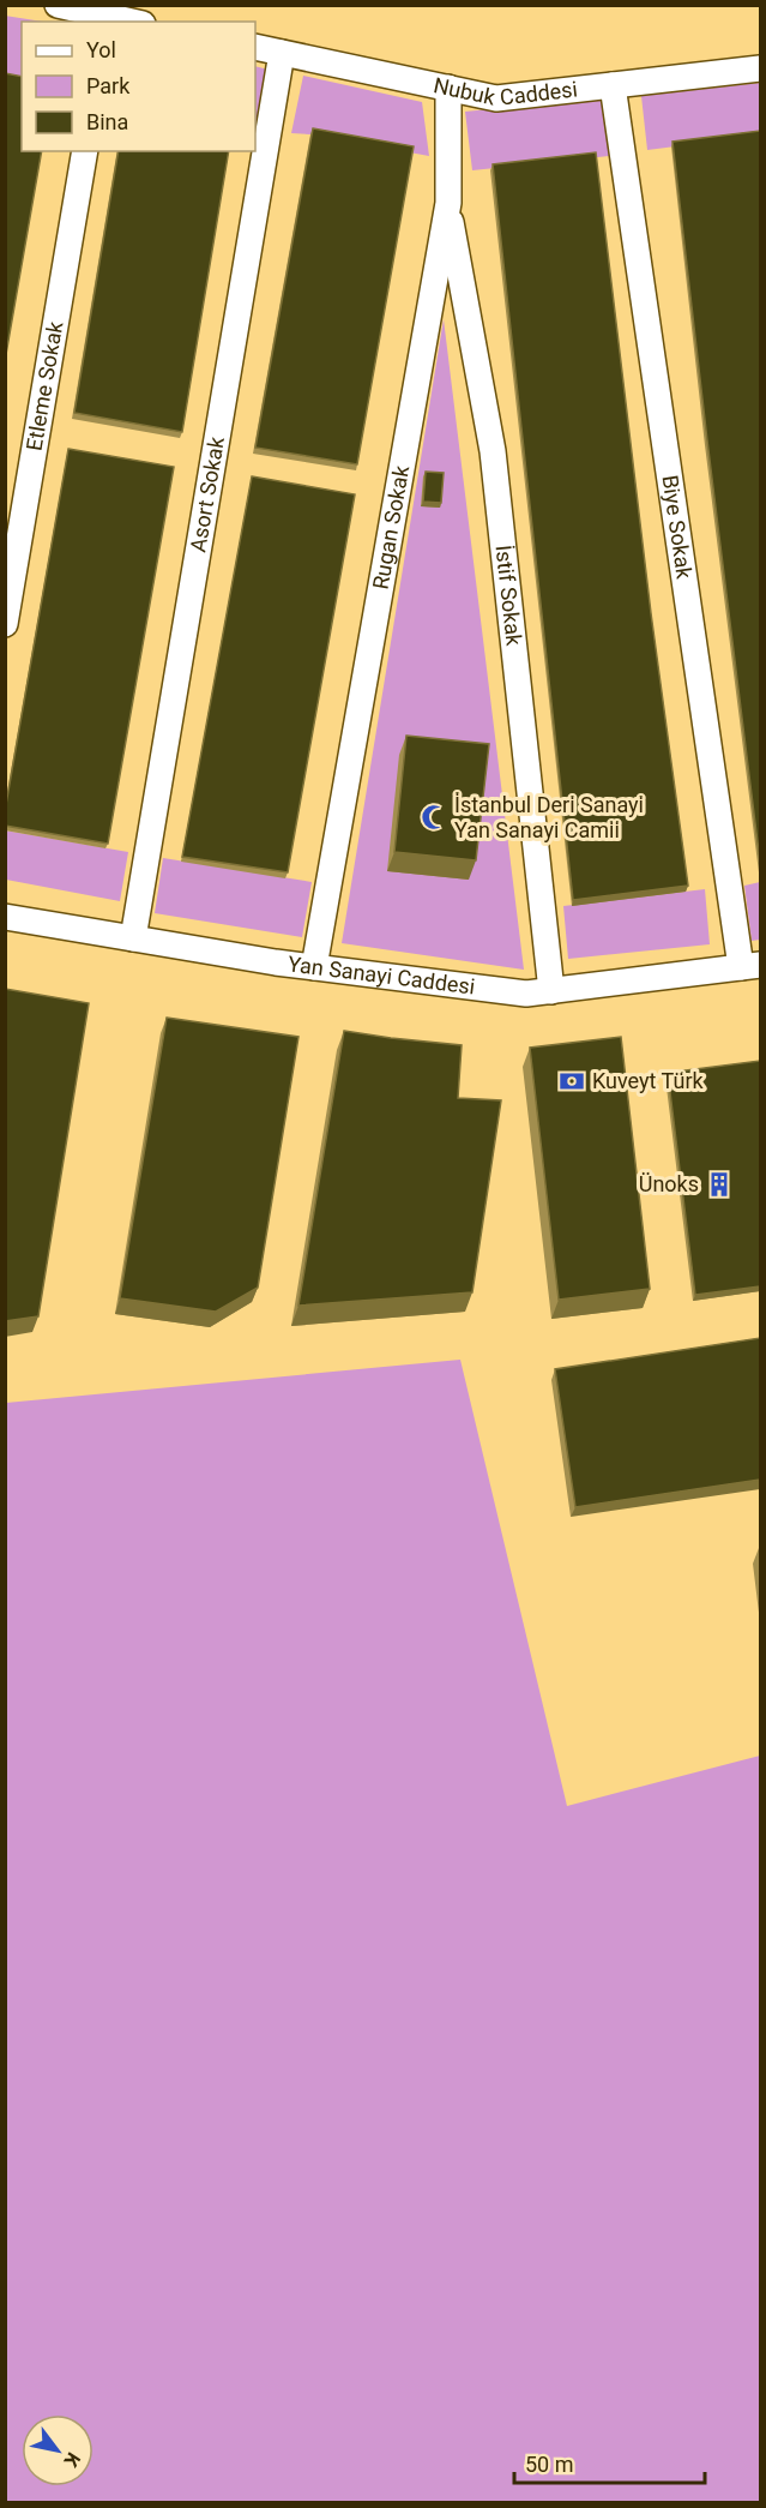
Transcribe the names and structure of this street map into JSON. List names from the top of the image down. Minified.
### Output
{"streets":{"street":["Nubuk Caddesi","Etleme Sokak","Asort Sokak","Biye Sokak","Rugan Sokak","İstif Sokak","Yan Sanayi Caddesi"]},"crossings":[["Nubuk Caddesi","Asort Sokak"],["Nubuk Caddesi","Biye Sokak"],["Nubuk Caddesi","Rugan Sokak"],["Asort Sokak","Yan Sanayi Caddesi"],["Biye Sokak","Yan Sanayi Caddesi"],["Rugan Sokak","İstif Sokak"],["Rugan Sokak","Yan Sanayi Caddesi"],["İstif Sokak","Yan Sanayi Caddesi"]],"places":{"mosque":["İstanbul Deri Sanayi Yan Sanayi Camii"],"bank":["Kuveyt Türk"],"building":["Ünoks"]},"legend":["Yol","Park","Bina"],"scale_bar":"50 m","north":"bottom right"}
